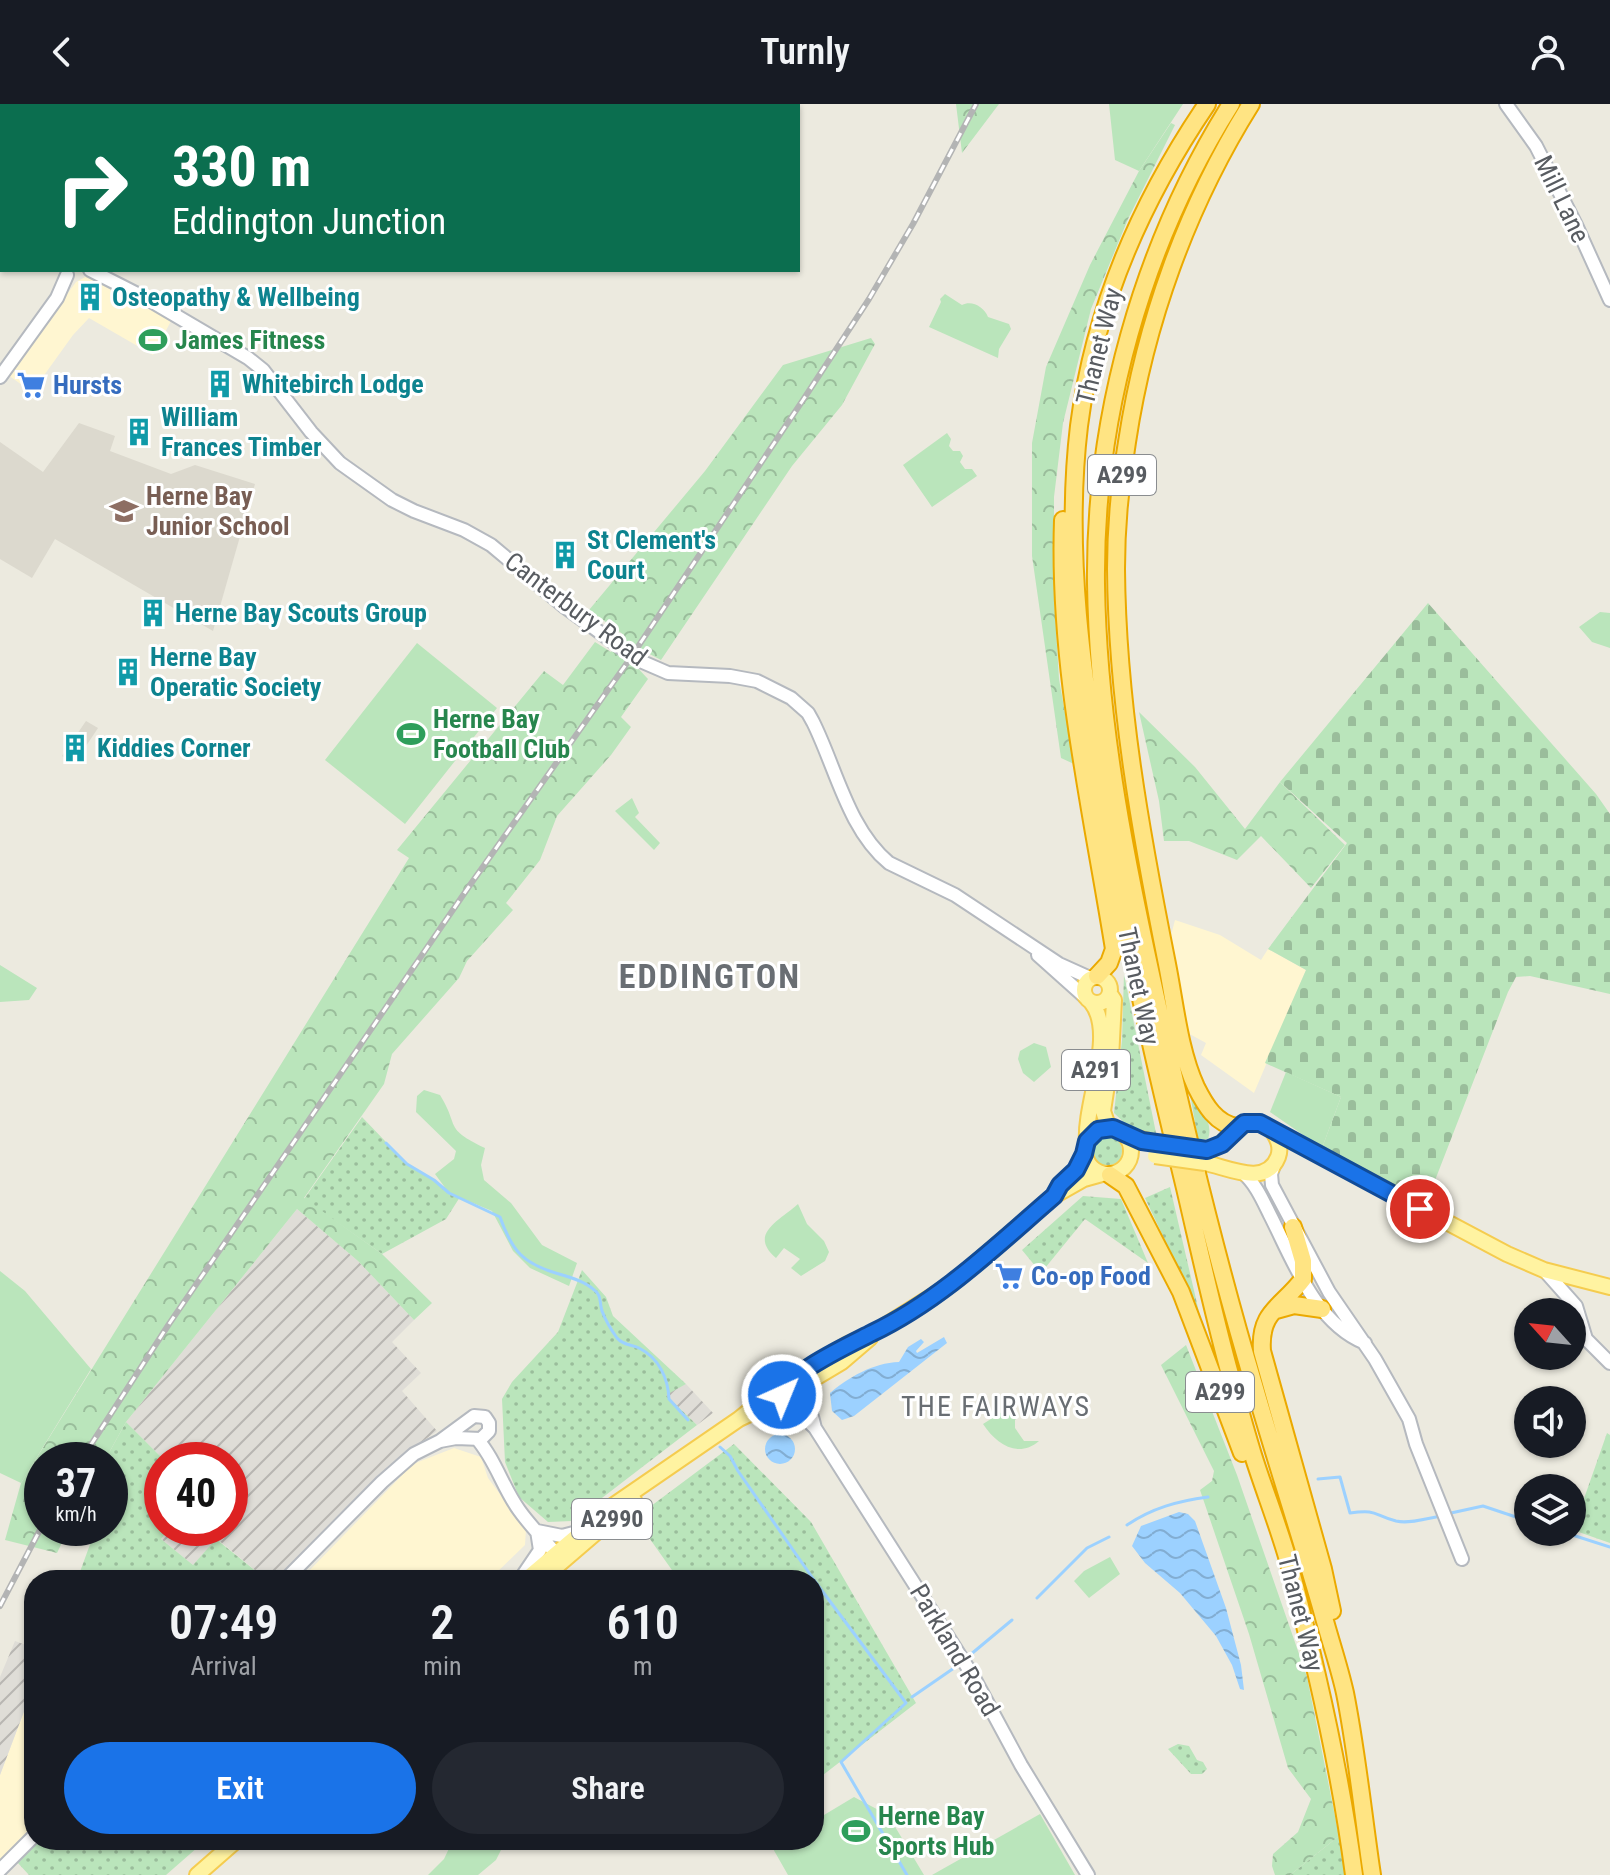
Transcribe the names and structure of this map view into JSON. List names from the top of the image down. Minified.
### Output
{"streets":{"highway":["Thanet Way","A299"],"main road":["A291","A2990"],"street":["Mill Lane","Canterbury Road","Parkland Road"]},"crossings":[["Thanet Way","A299"],["Thanet Way","Canterbury Road"],["Thanet Way","A291"],["Thanet Way","A2990"],["A299","Canterbury Road"],["A299","A291"],["A299","A2990"],["Canterbury Road","A291"],["A2990","Parkland Road"]],"districts":["EDDINGTON","THE FAIRWAYS"],"places":{"building":["Osteopathy & Wellbeing","Whitebirch Lodge","William Frances Timber","St Clement's Court","Herne Bay Scouts Group","Herne Bay Operatic Society","Kiddies Corner"],"sports":["James Fitness","Herne Bay Football Club","Herne Bay Sports Hub"],"supermarket":["Hursts","Co-op Food"],"school or university":["Herne Bay Junior School"]},"north":"top left","page":{"header":"Turnly","turn":["330 m","Eddington Junction"],"speed":"37 km/h","limit":"40","eta":["07:49","Arrival","2","min","610","m"],"buttons":["Exit","Share"]}}
